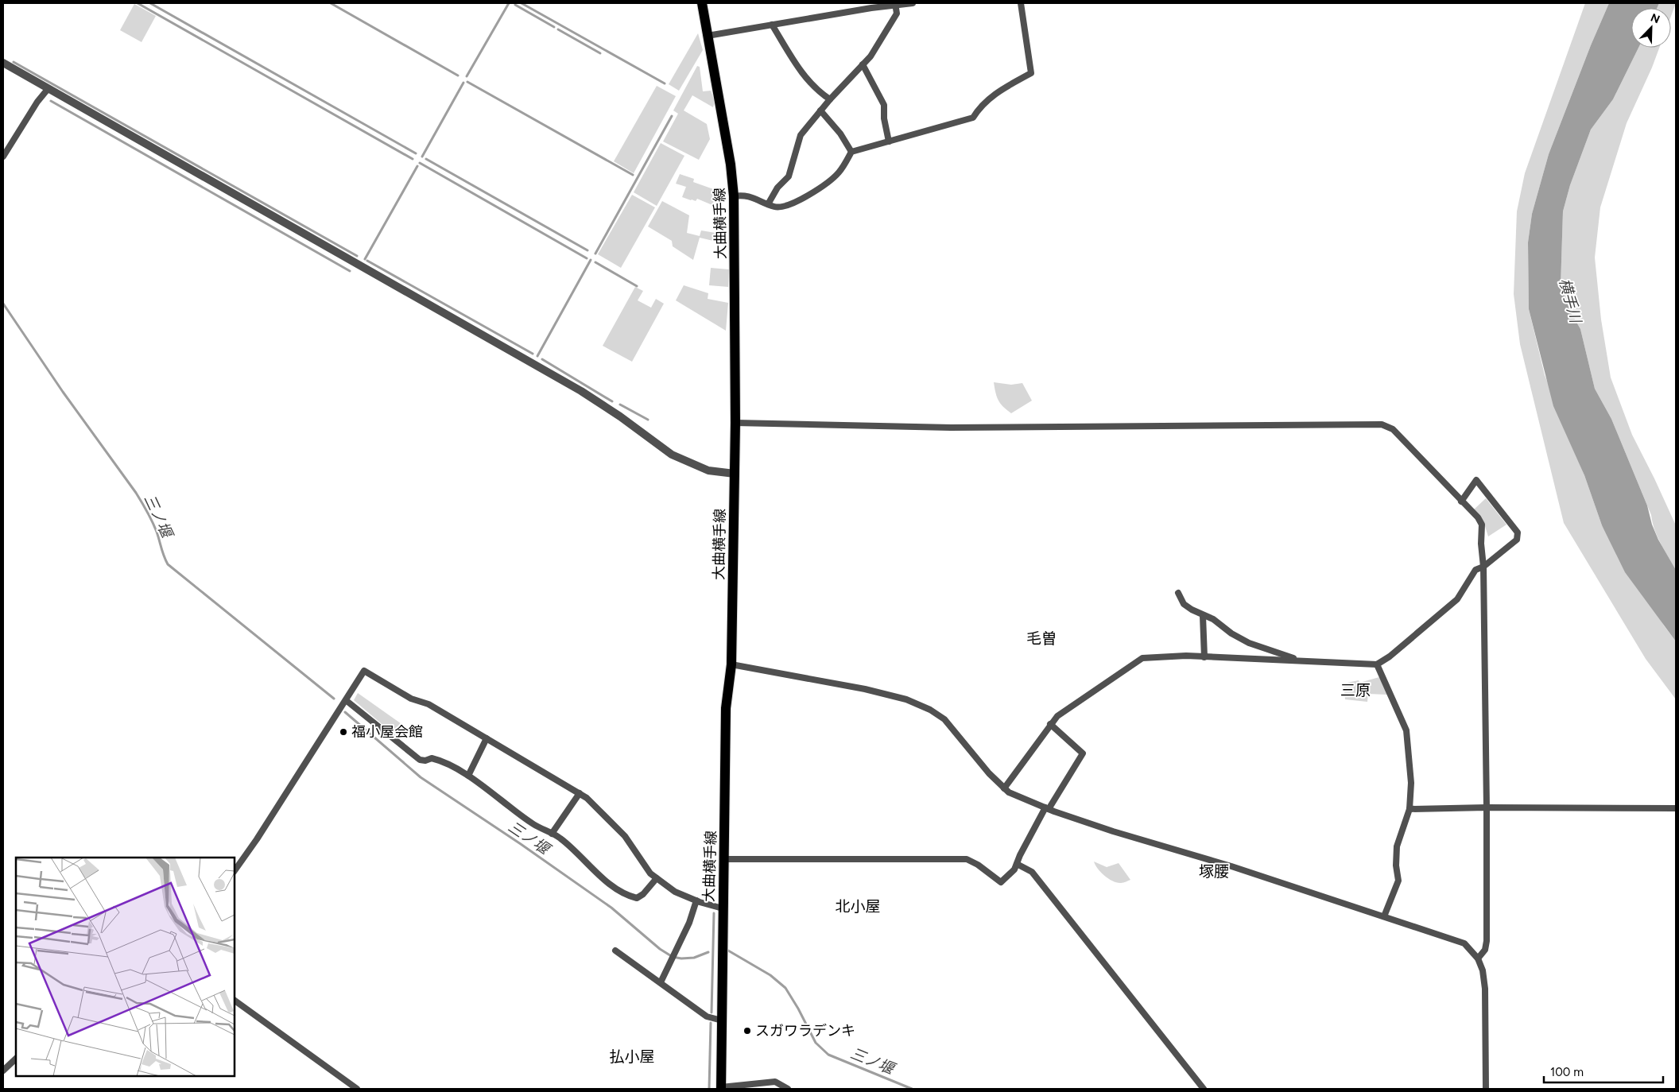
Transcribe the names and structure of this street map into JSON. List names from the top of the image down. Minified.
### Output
{"streets":{"main road":["大曲横手線"]},"districts":["毛曽","三原","塚腰","北小屋","払小屋"],"water":["横手川","三ノ堰"],"places":["福小屋会館","スガワラデンキ"],"scale_bar":"100 m","north":"top right"}
